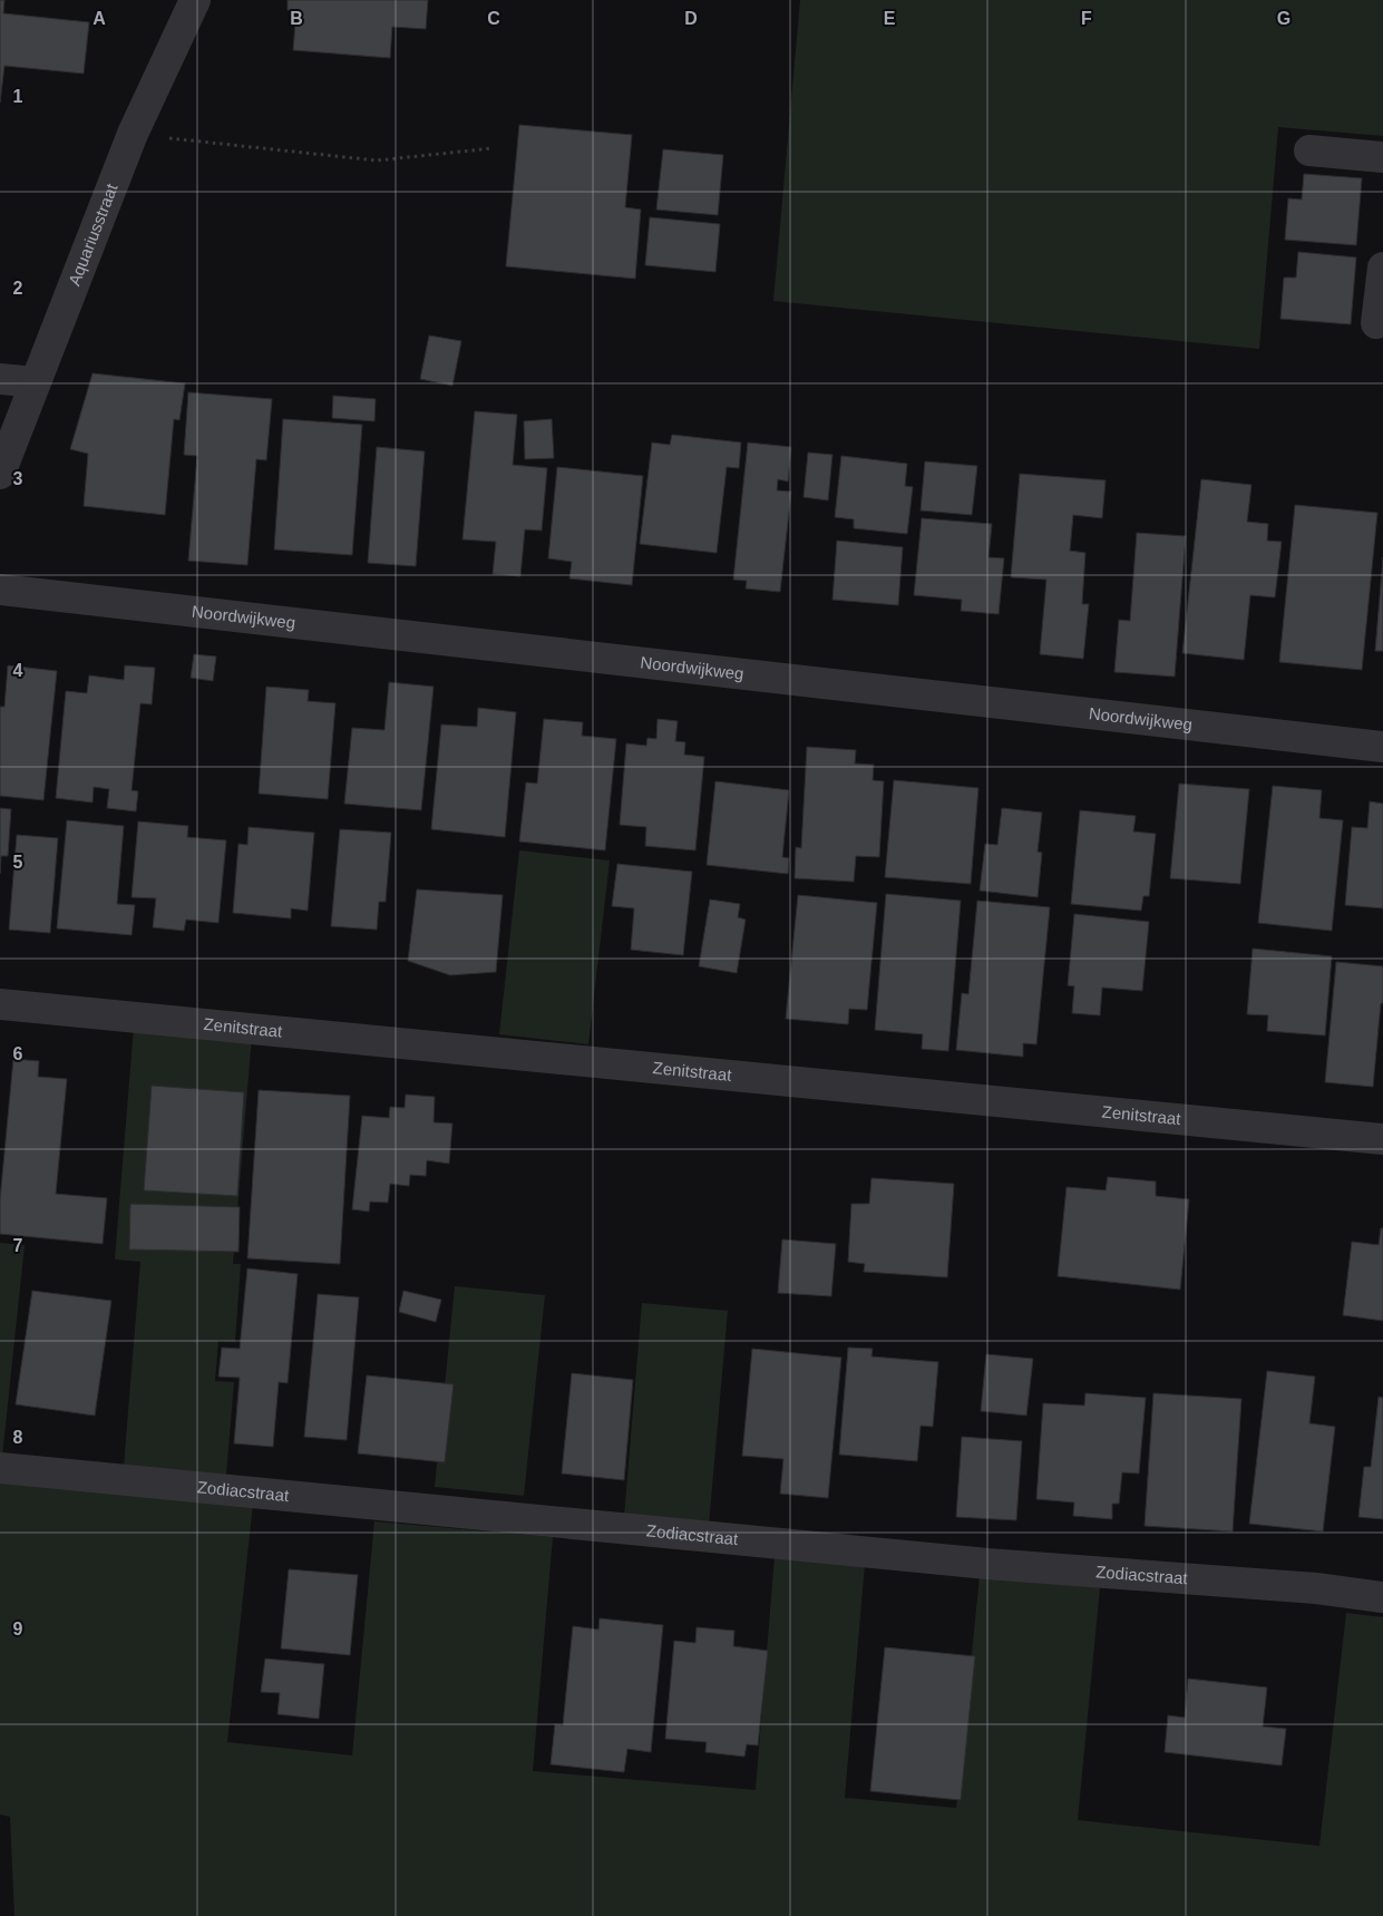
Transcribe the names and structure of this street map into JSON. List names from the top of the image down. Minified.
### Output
{"streets":{"street":["Aquariusstraat","Noordwijkweg","Zenitstraat","Zodiacstraat"]},"grid":{"columns":["A","B","C","D","E","F","G"],"rows":["1","2","3","4","5","6","7","8","9"]}}
